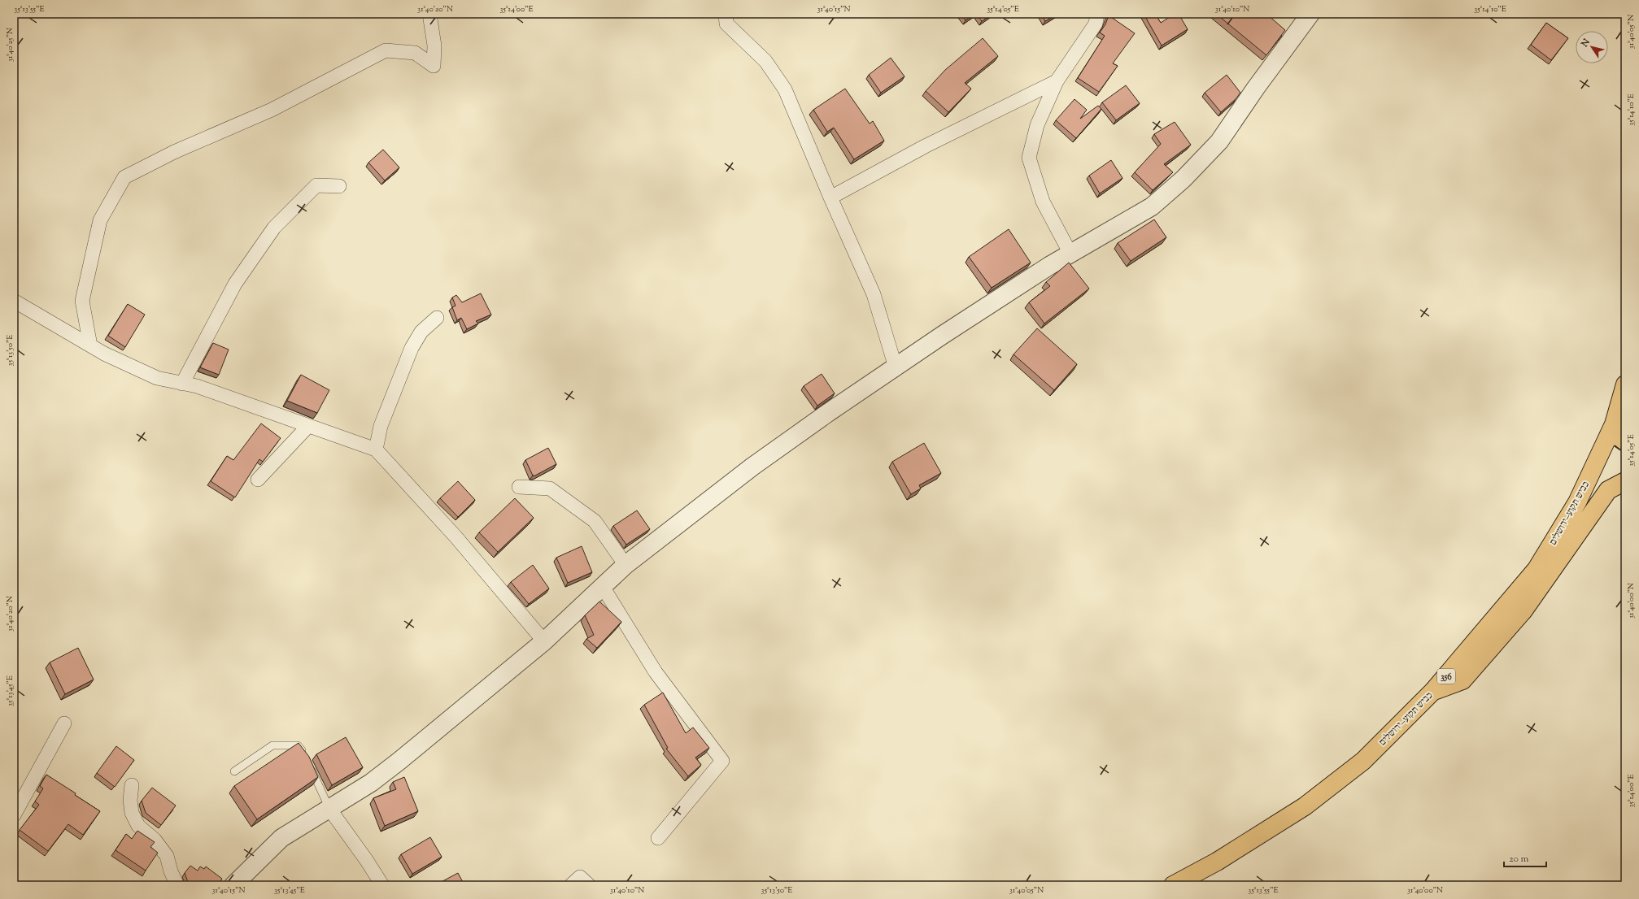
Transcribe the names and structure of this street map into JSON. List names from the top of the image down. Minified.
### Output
{"streets":{"main road":["כביש תקוע–ירושלים","356"]},"scale_bar":"20 m","north":"top left","coordinates":["35°13'55\"E","31°40'20\"N","35°14'00\"E","31°40'15\"N","35°14'05\"E","31°40'10\"N","35°14'10\"E","31°40'05\"N","31°40'25\"N","35°13'50\"E","31°40'00\"N","35°13'45\"E"]}
